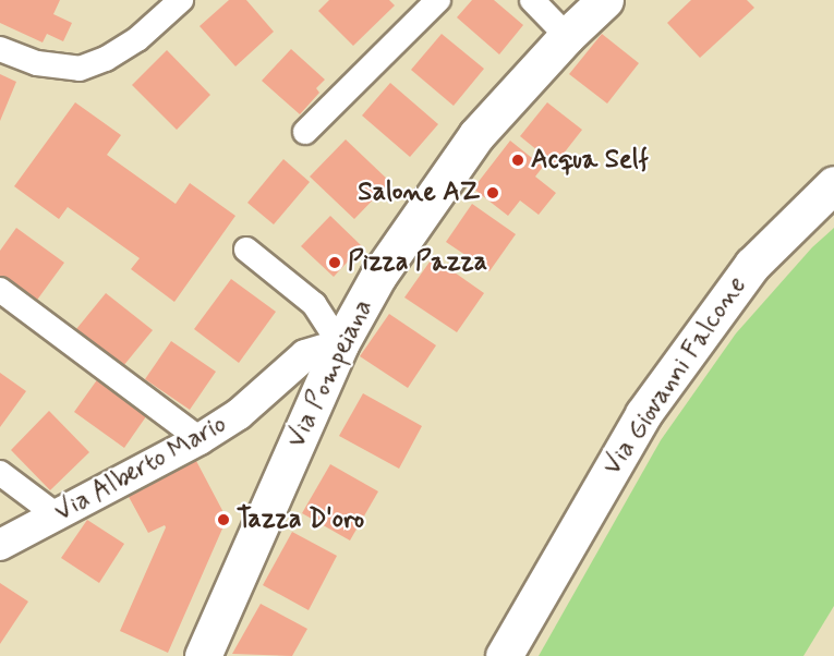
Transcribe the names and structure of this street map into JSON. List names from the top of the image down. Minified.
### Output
{"streets":{"main road":["Via Pompeiana","Via Giovanni Falcone"],"street":["Via Alberto Mario"]},"crossings":[["Via Pompeiana","Via Alberto Mario"]],"places":["Acqua Self","Salone AZ","Pizza Pazza","Tazza D'oro"]}
